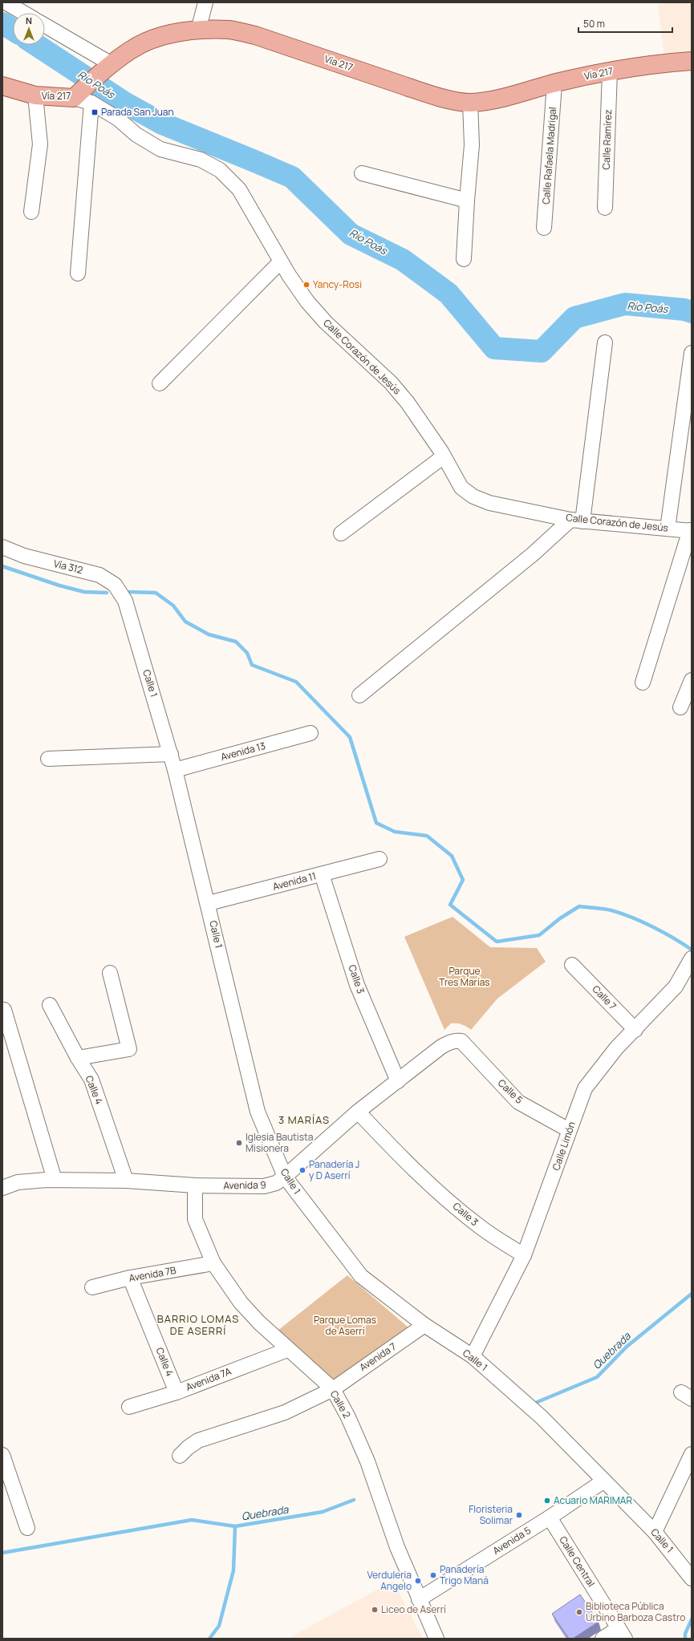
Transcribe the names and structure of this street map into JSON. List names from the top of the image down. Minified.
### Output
{"streets":{"main road":["Vía 217"],"street":["Calle Ramírez","Calle Rafaela Madrigal","Calle Corazón de Jesús","Vía 312","Calle 1","Avenida 13","Avenida 11","Calle 3","Calle 7","Calle 4","Calle 5","Calle Limón","Avenida 9","Avenida 7B","Avenida 7","Avenida 7A","Calle 2","Avenida 5","Calle Central"]},"crossings":[["Vía 217","Calle Ramírez"],["Vía 217","Calle Rafaela Madrigal"],["Vía 217","Calle Corazón de Jesús"],["Vía 312","Calle 1"],["Calle 1","Avenida 13"],["Calle 1","Avenida 11"],["Calle 1","Calle Limón"],["Calle 1","Avenida 9"],["Calle 1","Avenida 7"],["Calle 1","Avenida 5"],["Avenida 11","Calle 3"],["Calle 3","Calle Limón"],["Calle 3","Avenida 9"],["Calle 7","Calle Limón"],["Calle 4","Avenida 9"],["Calle 4","Avenida 7B"],["Calle 4","Avenida 7A"],["Calle 5","Calle Limón"],["Calle 5","Avenida 9"],["Avenida 9","Calle 2"],["Avenida 7B","Calle 2"],["Avenida 7","Calle 2"],["Avenida 7A","Calle 2"],["Calle 2","Avenida 5"],["Avenida 5","Calle Central"]],"districts":["3 MARÍAS","BARRIO LOMAS DE ASERRÍ"],"water":["Río Poás","Quebrada"],"parks":["Parque Tres Marías","Parque Lomas de Aserrí"],"places":{"transit":["Parada San Juan"],"other":["Yancy-Rosi","Iglesia Bautista Misionera","Panadería J y D Aserrí","Acuario MARIMAR","Floristeria Solimar","Panadería Trigo Maná","Verduleria Angelo","Liceo de Aserrí","Biblioteca Pública Urbino Barboza Castro"]},"scale_bar":"50 m","north":"top"}
